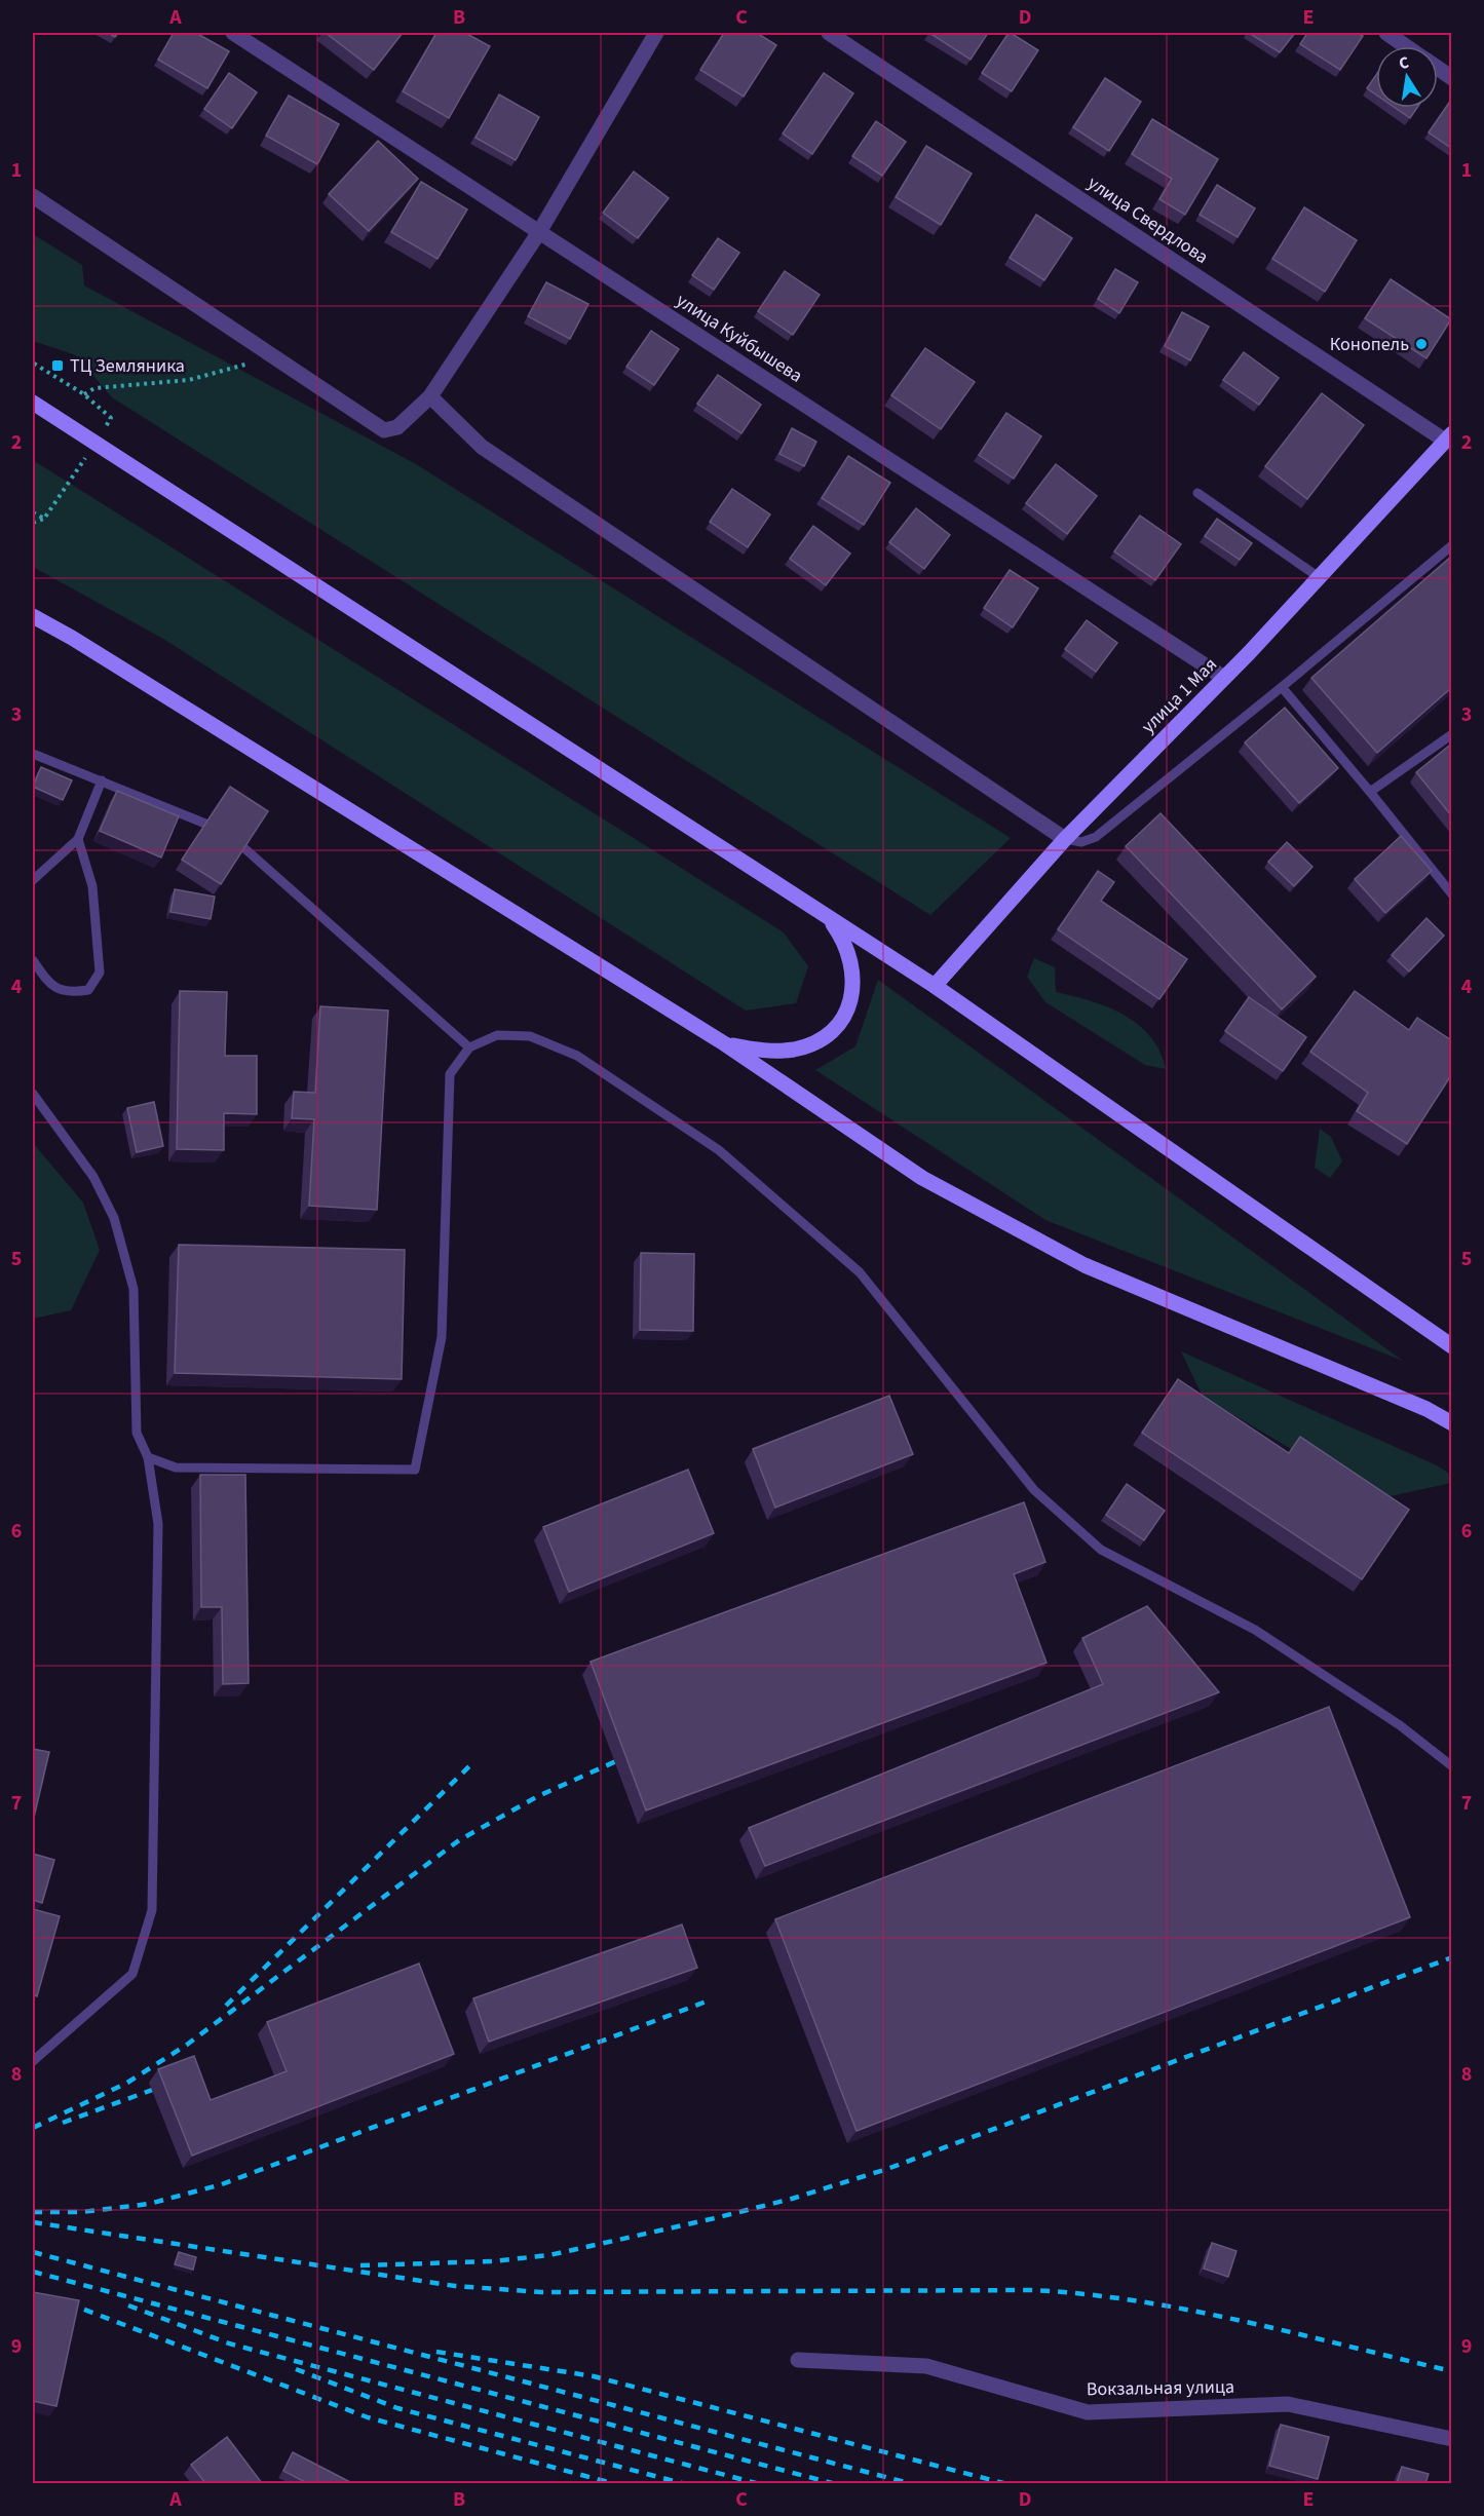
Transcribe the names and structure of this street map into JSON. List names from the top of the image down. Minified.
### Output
{"streets":{"main road":["улица 1 Мая"],"street":["улица Свердлова","улица Куйбышева","Вокзальная улица"]},"crossings":[["улица Свердлова","улица 1 Мая"],["улица Куйбышева","улица 1 Мая"]],"places":{"other":["Конопель"],"transit":["ТЦ Земляника"]},"north":"top","grid":{"columns":["A","B","C","D","E"],"rows":["1","2","3","4","5","6","7","8","9"]}}
